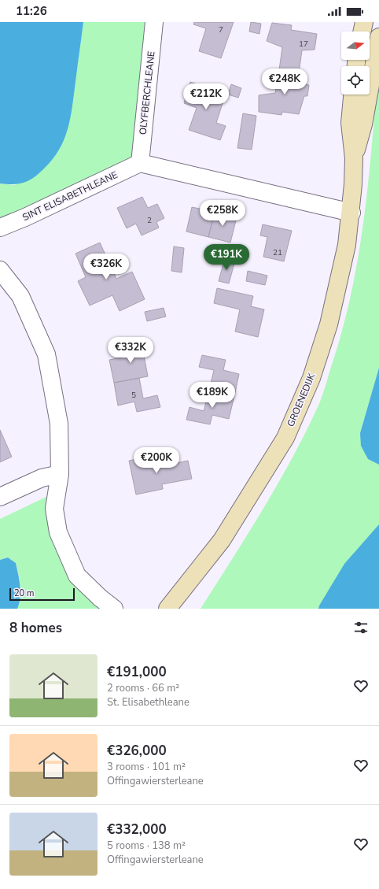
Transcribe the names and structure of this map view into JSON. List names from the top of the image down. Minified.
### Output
{"streets":{"main road":["GROENEDIJK"],"street":["OLYFBERCHLEANE","SINT ELISABETHLEANE"]},"crossings":[["OLYFBERCHLEANE","SINT ELISABETHLEANE"]],"house_numbers":["7","17","2","21","5"],"scale_bar":"20 m","north":"right","page":{"status":"11:26","price":["€248K","€212K","€258K","€191K","€326K","€332K","€189K","€200K"],"scale":"20 m","heading":"8 homes","list":[{"name":"€191,000","note":"2 rooms · 66 m² · St. Elisabethleane"},{"name":"€326,000","note":"3 rooms · 101 m² · Offingawiersterleane"},{"name":"€332,000","note":"5 rooms · 138 m² · Offingawiersterleane"}]}}
